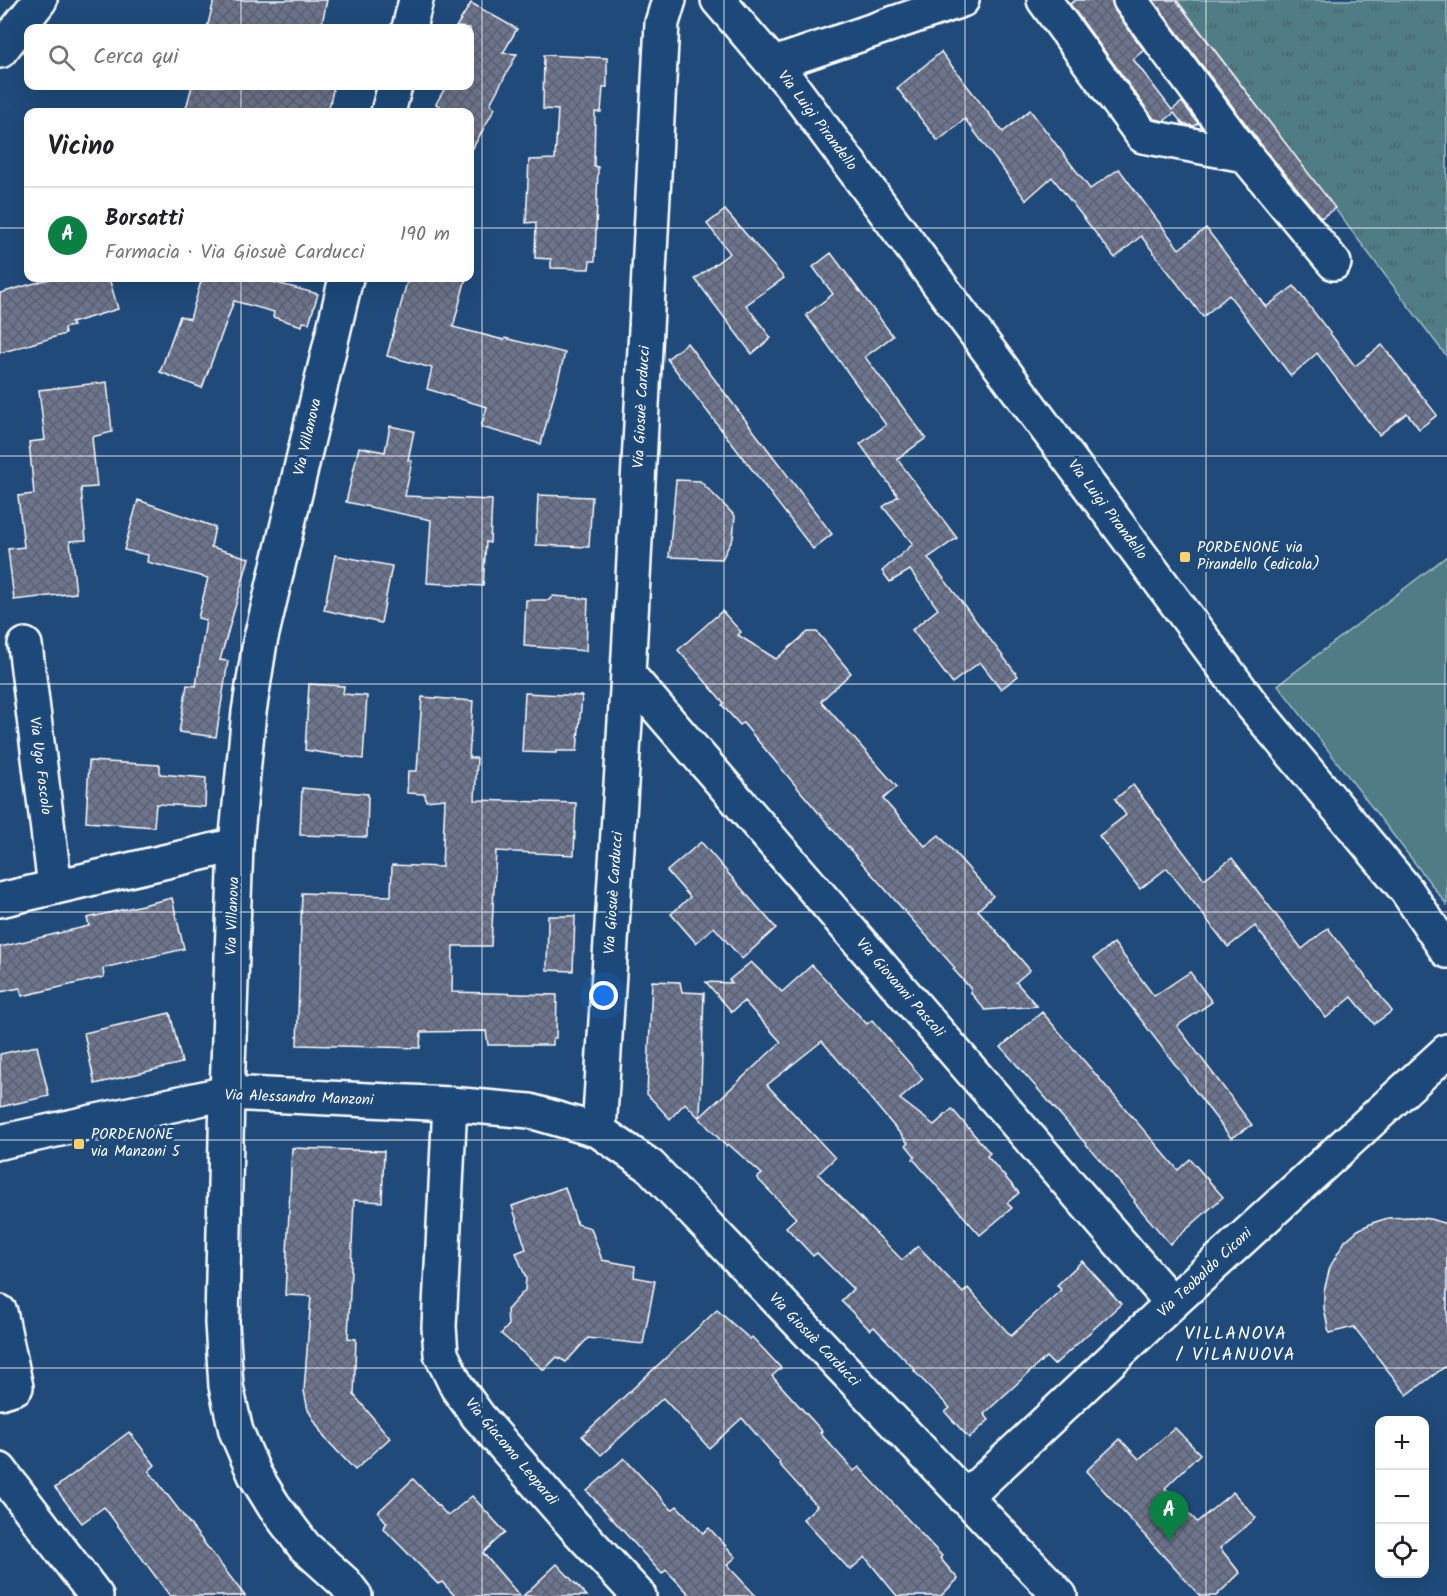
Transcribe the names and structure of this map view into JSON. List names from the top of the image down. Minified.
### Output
{"streets":{"street":["Via Luigi Pirandello","Via Giosuè Carducci","Via Villanova","Via Ugo Foscolo","Via Giovanni Pascoli","Via Alessandro Manzoni","Via Teobaldo Ciconi","Via Giacomo Leopardi"]},"crossings":[["Via Giosuè Carducci","Via Giovanni Pascoli"],["Via Giosuè Carducci","Via Alessandro Manzoni"],["Via Giosuè Carducci","Via Teobaldo Ciconi"],["Via Villanova","Via Alessandro Manzoni"],["Via Giovanni Pascoli","Via Teobaldo Ciconi"],["Via Alessandro Manzoni","Via Giacomo Leopardi"]],"districts":["VILLANOVA / VILANUOVA"],"places":{"transit":["PORDENONE via Pirandello (edicola)","PORDENONE via Manzoni 5"]},"page":{"search":"Cerca qui","heading":"Vicino","list":[{"mark":"A","name":"Borsatti","note":"Farmacia · Via Giosuè Carducci","value":"190 m"}],"map_buttons":["+","−"],"pins":"A"}}
